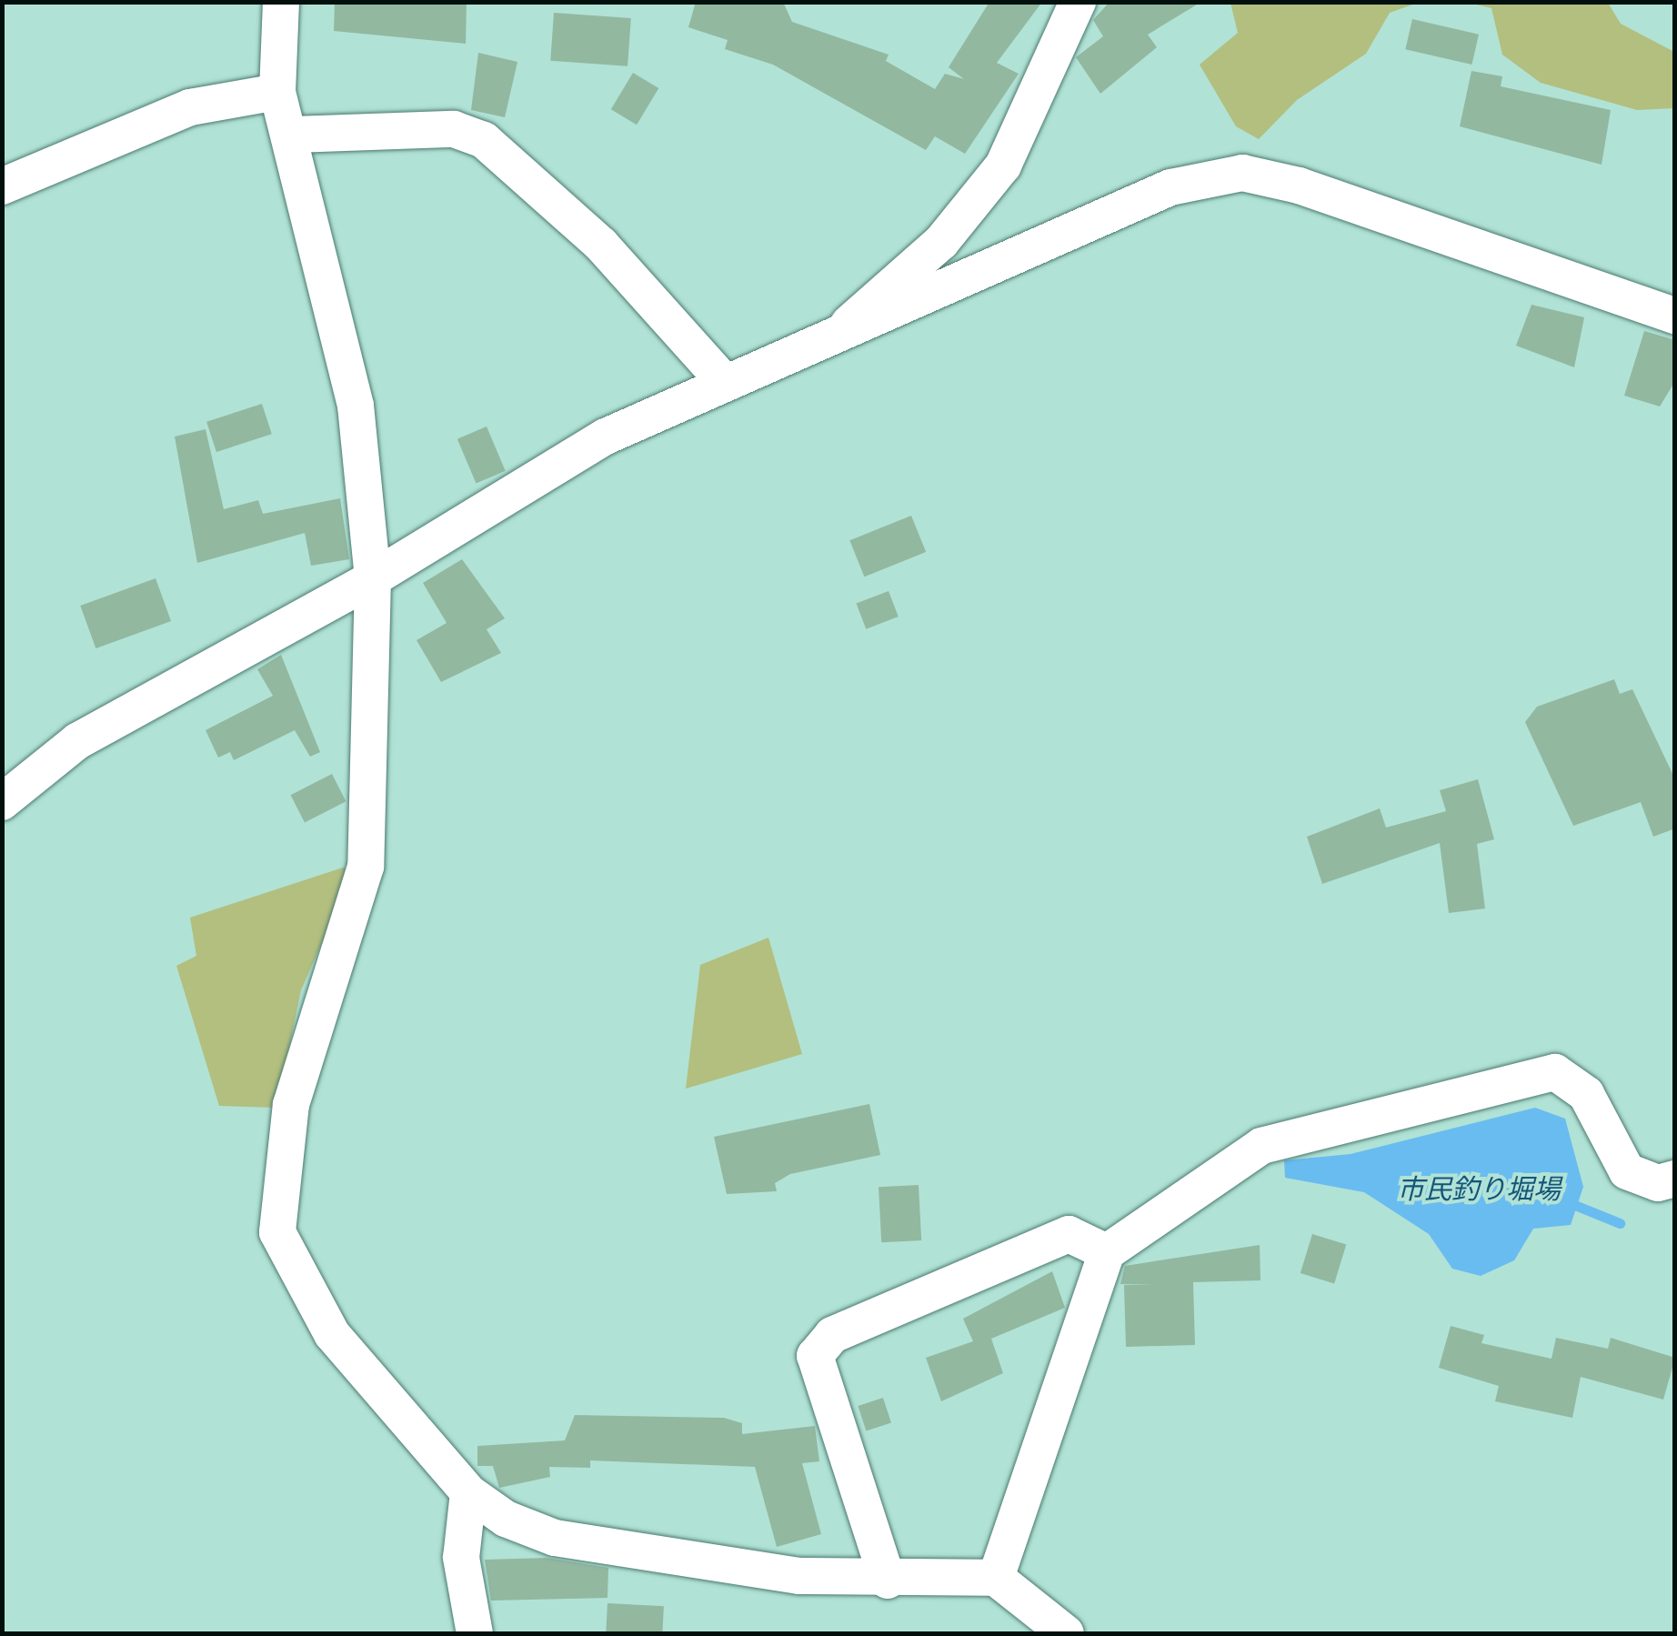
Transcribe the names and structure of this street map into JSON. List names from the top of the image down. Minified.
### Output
{"water":["市民釣り堀場"]}
